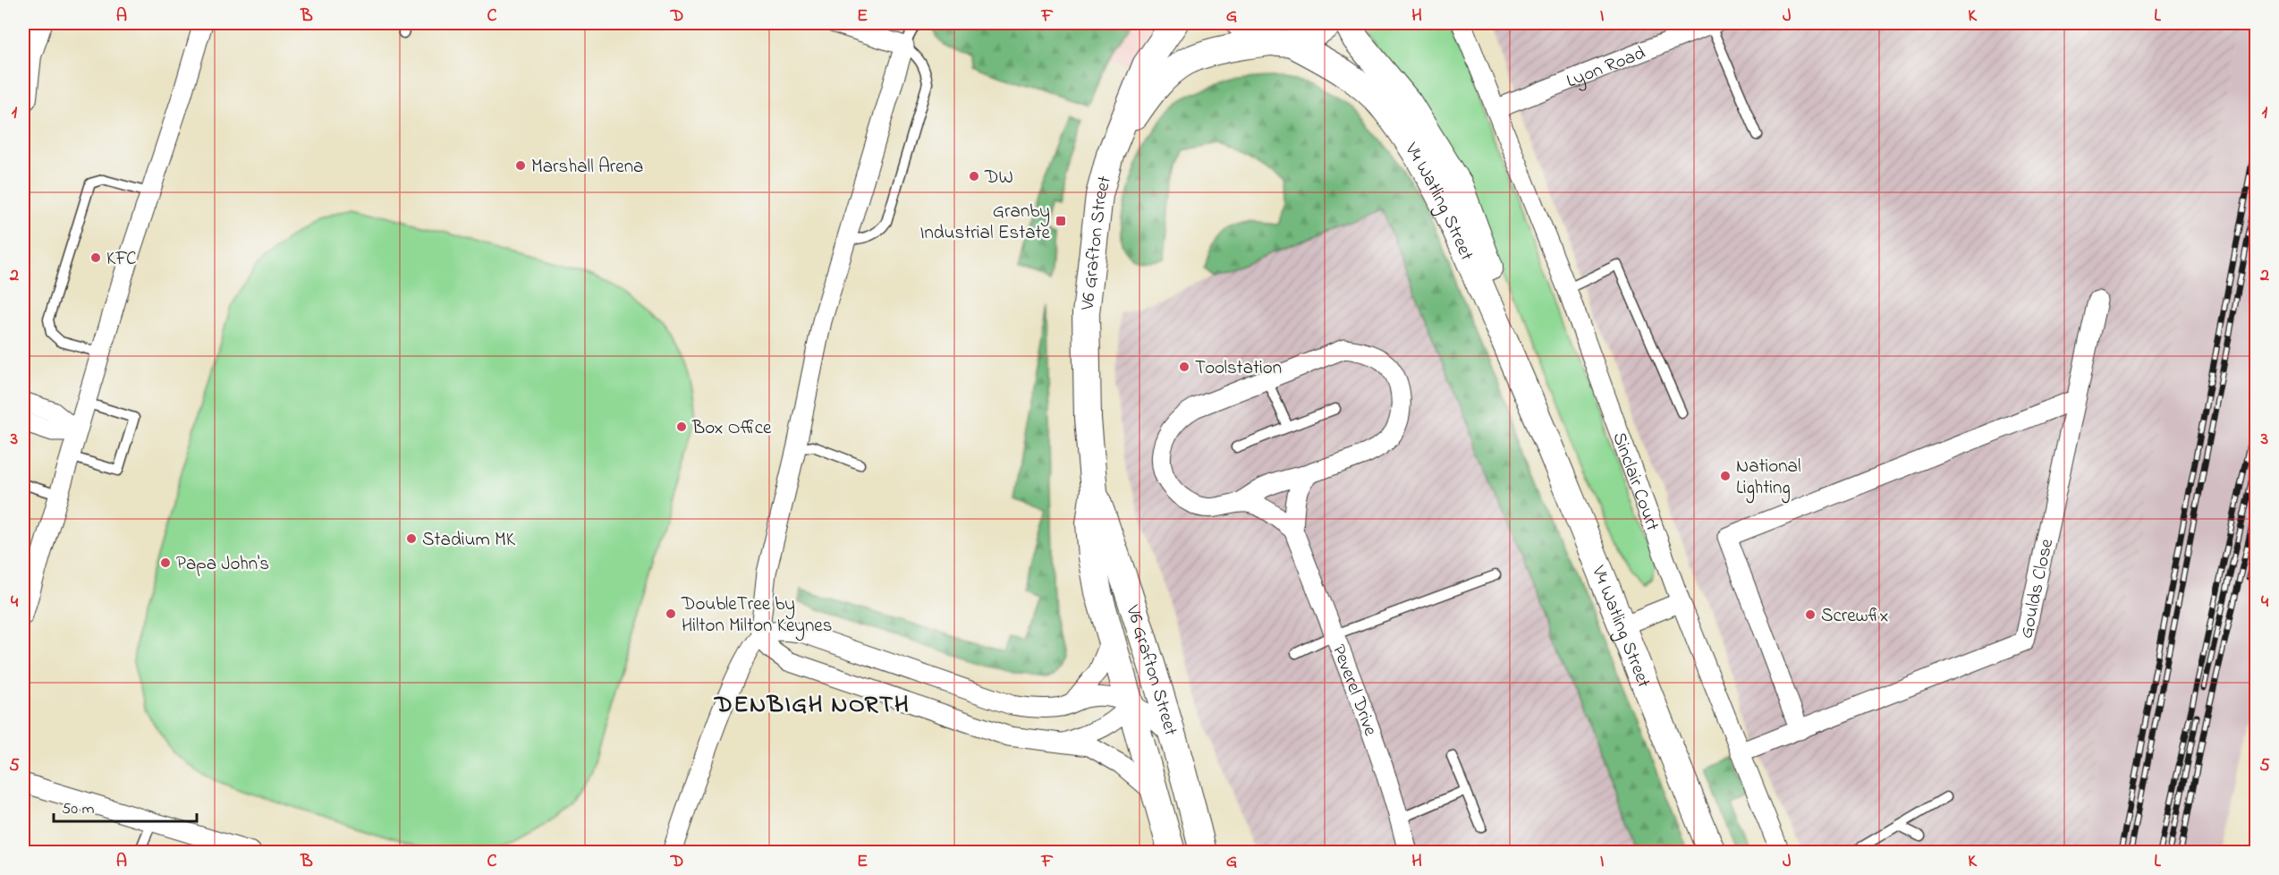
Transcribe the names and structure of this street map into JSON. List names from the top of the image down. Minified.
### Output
{"streets":{"street":["Lyon Road","V4 Watling Street","V6 Grafton Street","Sinclair Court","Goulds Close","Peverel Drive"]},"crossings":[["Lyon Road","Sinclair Court"],["V4 Watling Street","V6 Grafton Street"],["Sinclair Court","Goulds Close"]],"districts":["DENBIGH NORTH"],"places":{"other":["Marshall Arena","DW","KFC","Toolstation","Box Office","National Lighting","Stadium MK","Papa John's","DoubleTree by Hilton Milton Keynes","Screwfix"],"transit":["Granby Industrial Estate"]},"scale_bar":"50 m","grid":{"columns":["A","B","C","D","E","F","G","H","I","J","K","L"],"rows":["1","2","3","4","5"]}}
